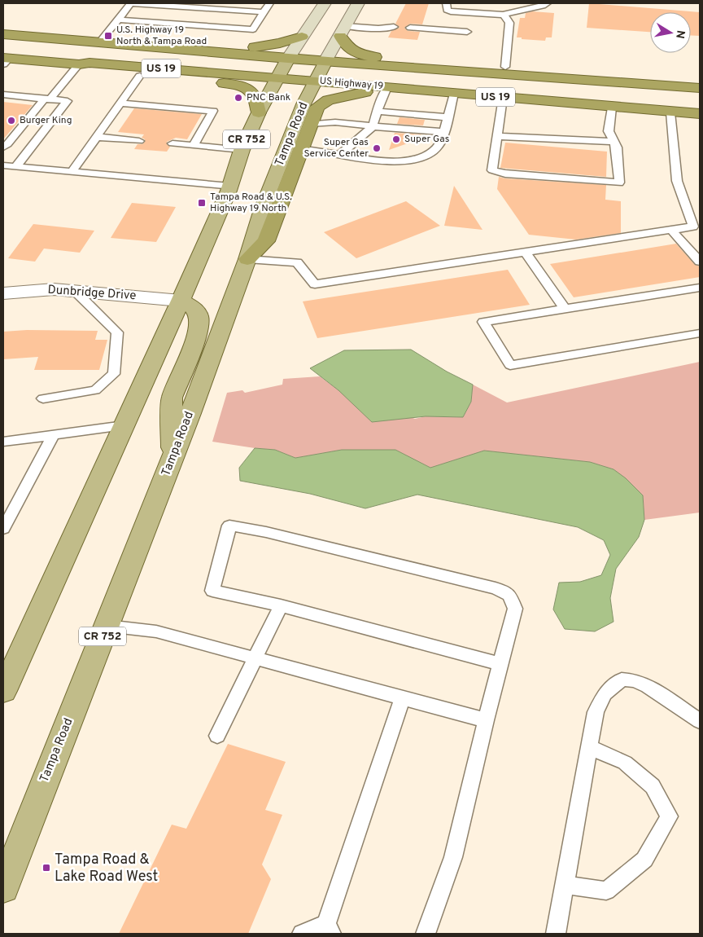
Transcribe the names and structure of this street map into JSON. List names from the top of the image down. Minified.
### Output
{"streets":{"highway":["US 19","US Highway 19"],"main road":["Tampa Road","CR 752"],"street":["Dunbridge Drive"]},"crossings":[["US Highway 19","Tampa Road"],["US Highway 19","CR 752"],["CR 752","Dunbridge Drive"]],"places":{"transit":["U.S. Highway 19 North & Tampa Road","Tampa Road & U.S. Highway 19 North","Tampa Road & Lake Road West"],"other":["PNC Bank","Burger King","Super Gas","Super Gas Service Center"]},"north":"right"}
